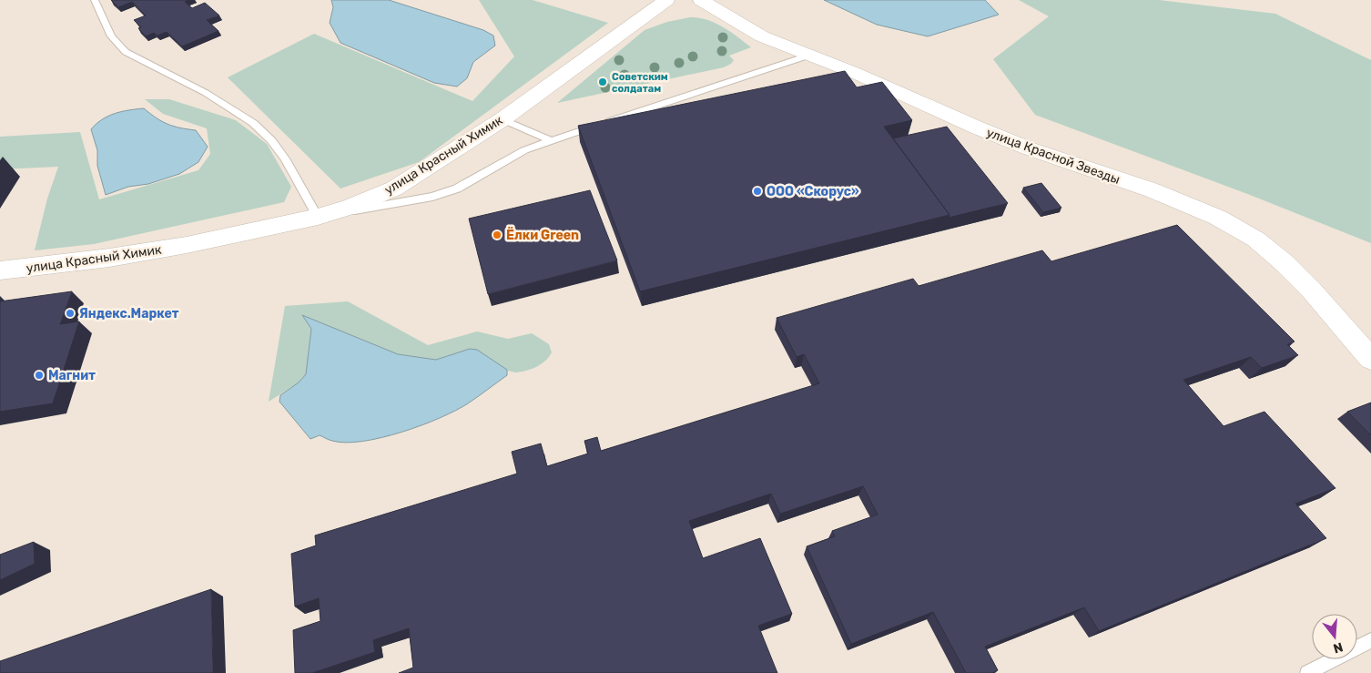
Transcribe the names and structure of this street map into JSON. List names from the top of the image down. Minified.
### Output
{"streets":{"street":["улица Красный Химик","улица Красной Звезды"]},"places":["Советским солдатам","ООО «Скорус»","Ёлки Green","Яндекс.Маркет","Магнит"],"north":"bottom"}
